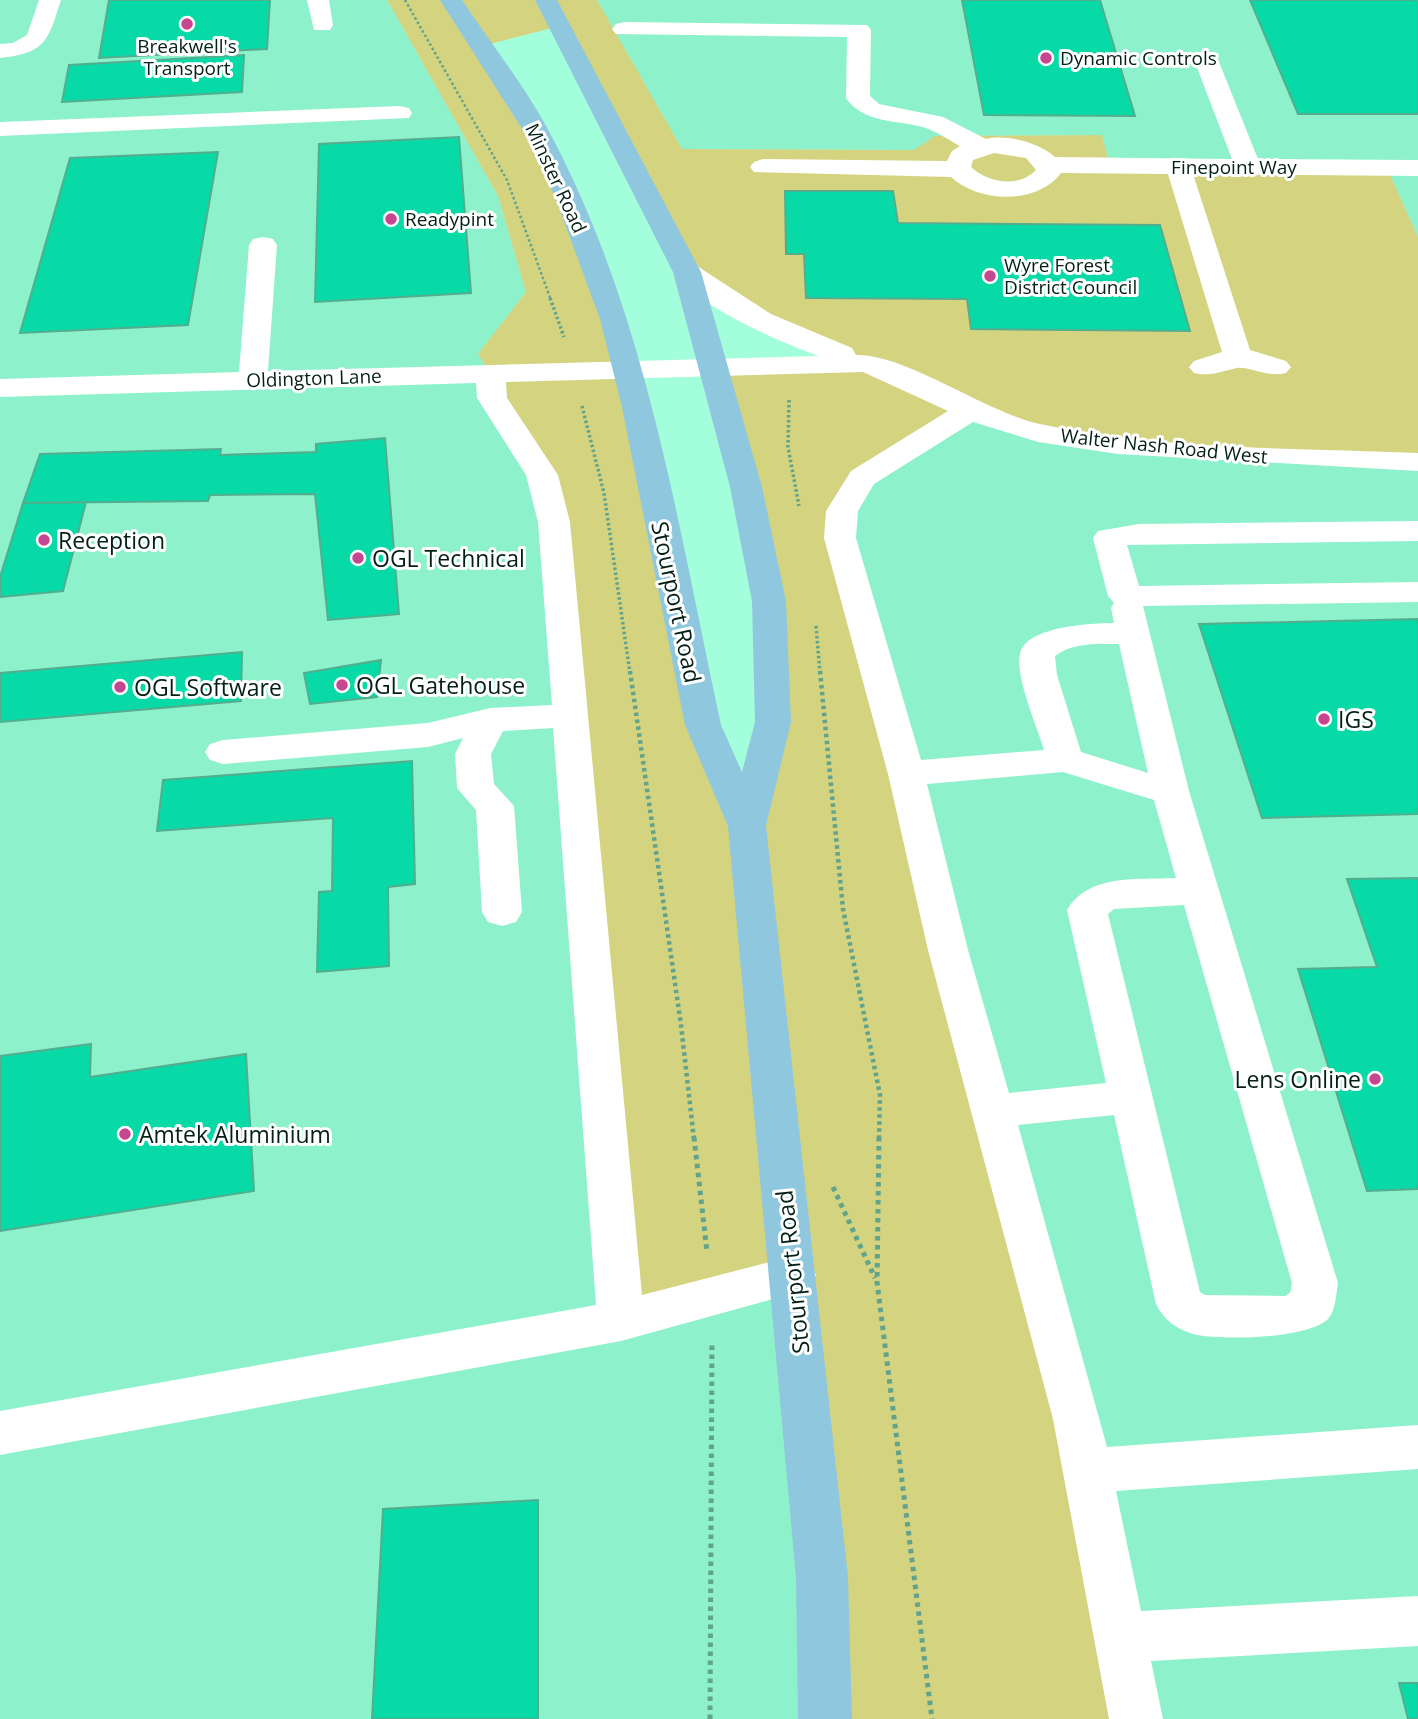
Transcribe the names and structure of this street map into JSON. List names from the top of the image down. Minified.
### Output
{"streets":{"main road":["Minster Road","Stourport Road"],"street":["Finepoint Way","Oldington Lane","Walter Nash Road West"]},"crossings":[["Minster Road","Oldington Lane"],["Minster Road","Walter Nash Road West"],["Minster Road","Stourport Road"],["Oldington Lane","Walter Nash Road West"],["Oldington Lane","Stourport Road"],["Walter Nash Road West","Stourport Road"]],"places":["Breakwell's Transport","Dynamic Controls","Readypint","Wyre Forest District Council","Reception","OGL Technical","OGL Gatehouse","OGL Software","IGS","Lens Online","Amtek Aluminium"]}
